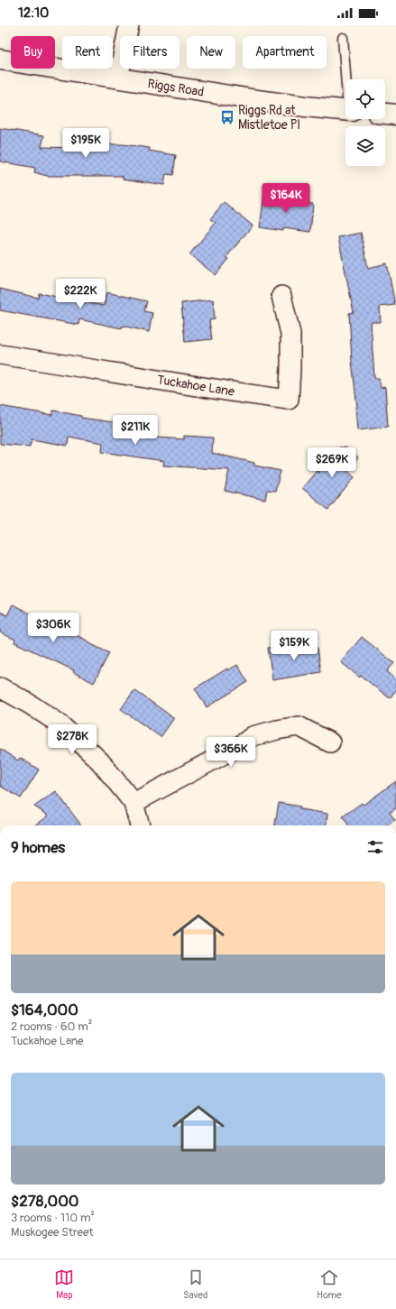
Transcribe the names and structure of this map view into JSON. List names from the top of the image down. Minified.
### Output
{"streets":{"main road":["Riggs Road"],"street":["Tuckahoe Lane"]},"places":{"bus stop":["Riggs Rd at Mistletoe Pl"]},"page":{"status":"12:10","chip":["Buy","Rent","Filters","New","Apartment"],"price":["$195K","$164K","$222K","$211K","$269K","$306K","$159K","$278K","$366K"],"heading":"9 homes","list":[{"name":"$164,000","note":"2 rooms · 60 m² · Tuckahoe Lane"},{"name":"$278,000","note":"3 rooms · 110 m² · Muskogee Street"}],"tabs":["Map","Saved","Home"]}}
